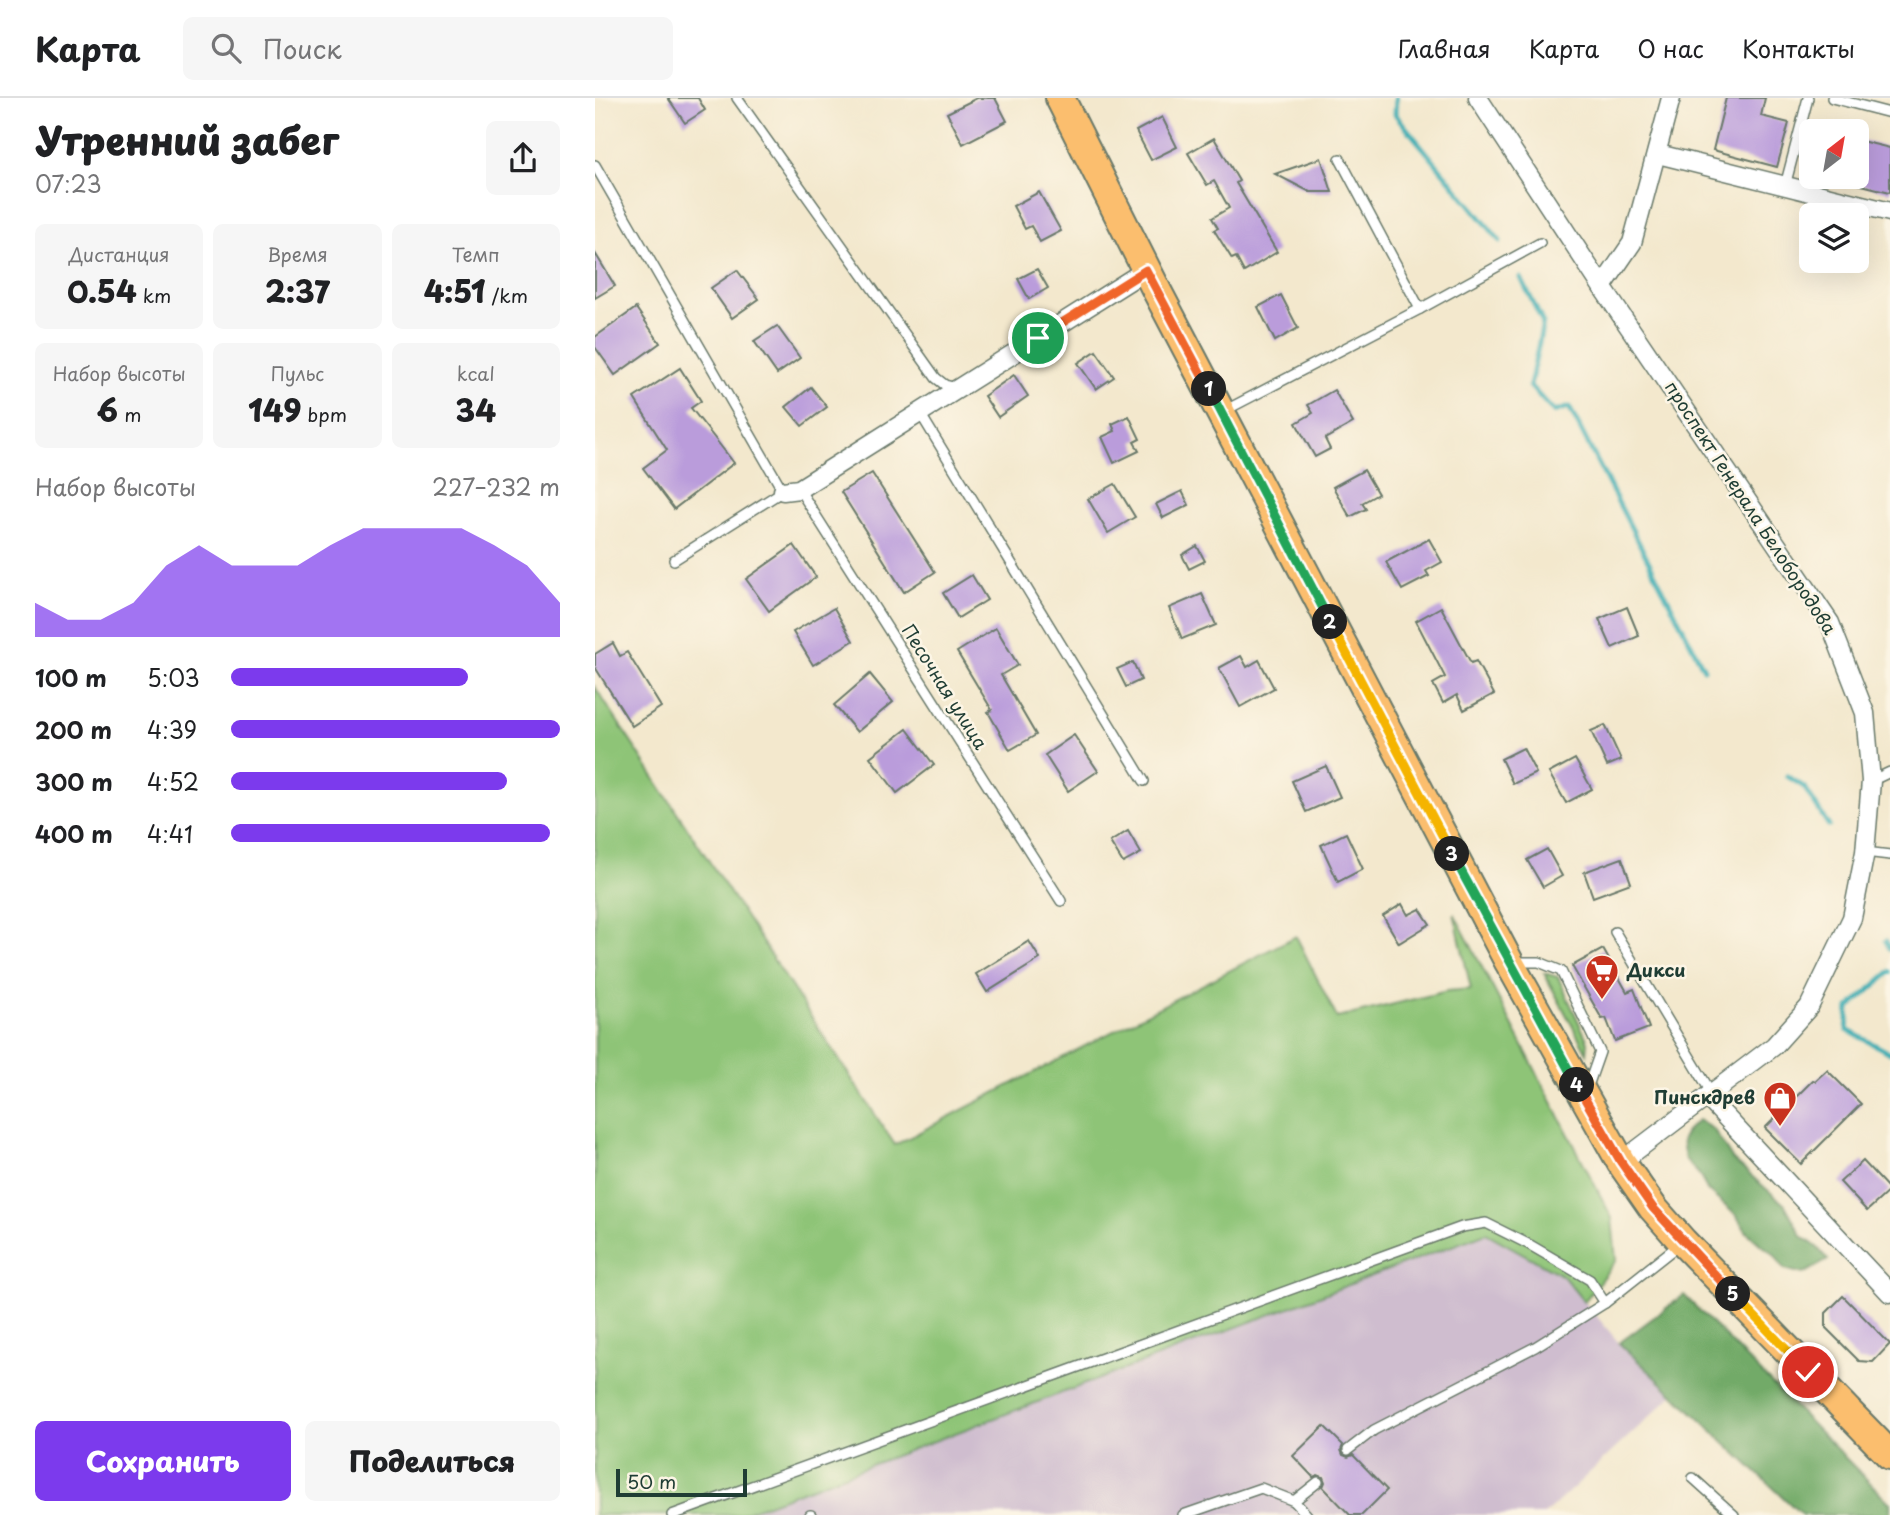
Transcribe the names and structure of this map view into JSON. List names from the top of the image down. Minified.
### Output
{"streets":{"street":["проспект Генерала Белобородова"],"lane":["Песочная улица"]},"places":{"supermarket":["Дикси"],"shop":["Пинскдрев"]},"scale_bar":"50 m","north":"top right","page":{"header":"Карта","search":"Поиск","nav":["Главная","Карта","О нас","Контакты"],"heading":["Утренний забег","07:23"],"stats":[["Дистанция","0.54 km"],["Время","2:37"],["Темп","4:51 /km"],["Набор высоты","6 m"],["Пульс","149 bpm"],["kcal","34"]],"pins":["1","2","3","4","5"],"chart":["Набор высоты","227–232 m"],"list":[{"name":"100 m","note":"5:03"},{"name":"200 m","note":"4:39"},{"name":"300 m","note":"4:52"},{"name":"400 m","note":"4:41"}],"buttons":["Сохранить","Поделиться"],"scale":"50 m"}}
